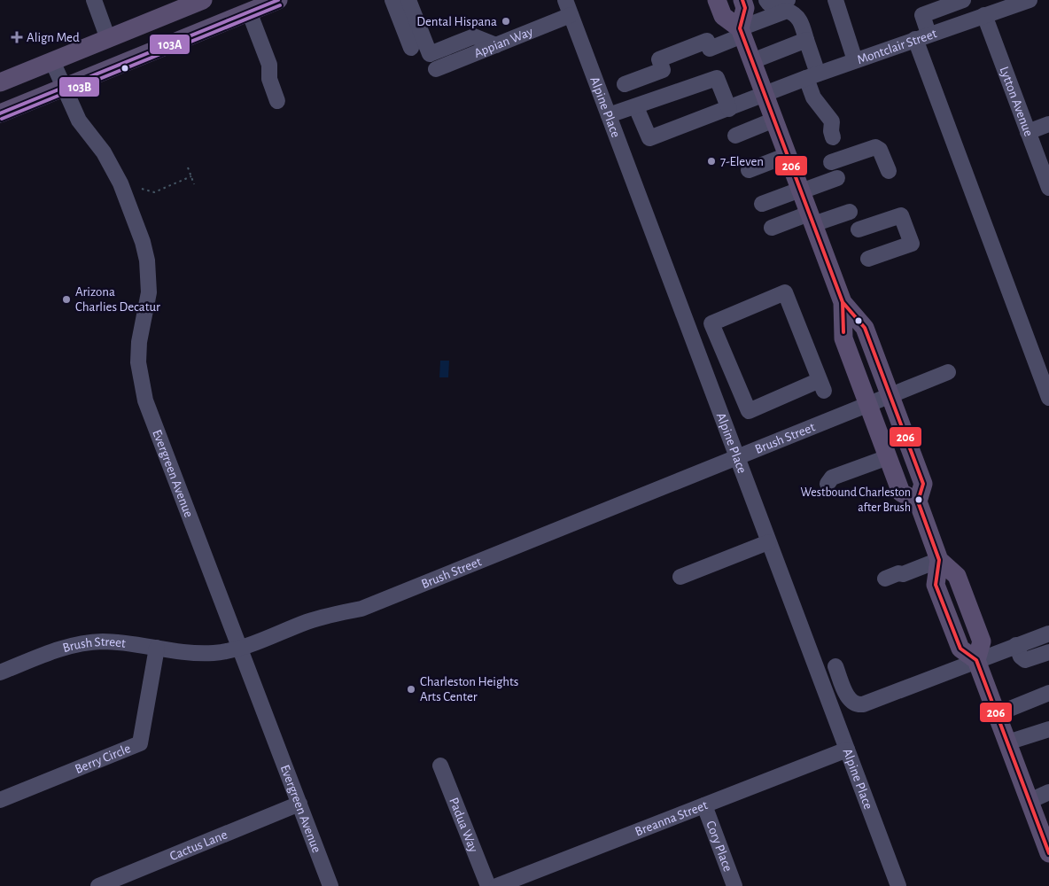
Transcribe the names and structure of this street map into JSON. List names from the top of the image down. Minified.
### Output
{"streets":{"street":["Appian Way","Montclair Street","Lytton Avenue","Alpine Place","Brush Street","Evergreen Avenue","Berry Circle","Breanna Street","Padua Way","Cactus Lane","Cory Place"]},"crossings":[["Appian Way","Alpine Place"],["Montclair Street","Lytton Avenue"],["Alpine Place","Brush Street"],["Alpine Place","Breanna Street"],["Brush Street","Evergreen Avenue"],["Brush Street","Berry Circle"],["Evergreen Avenue","Cactus Lane"],["Breanna Street","Cory Place"]],"places":{"other":["Dental Hispana","7-Eleven","Arizona Charlies Decatur","Westbound Charleston after Brush","Charleston Heights Arts Center"],"health":["Align Med"]},"lines":["transit line 206","transit line 103A","transit line 103B"]}
